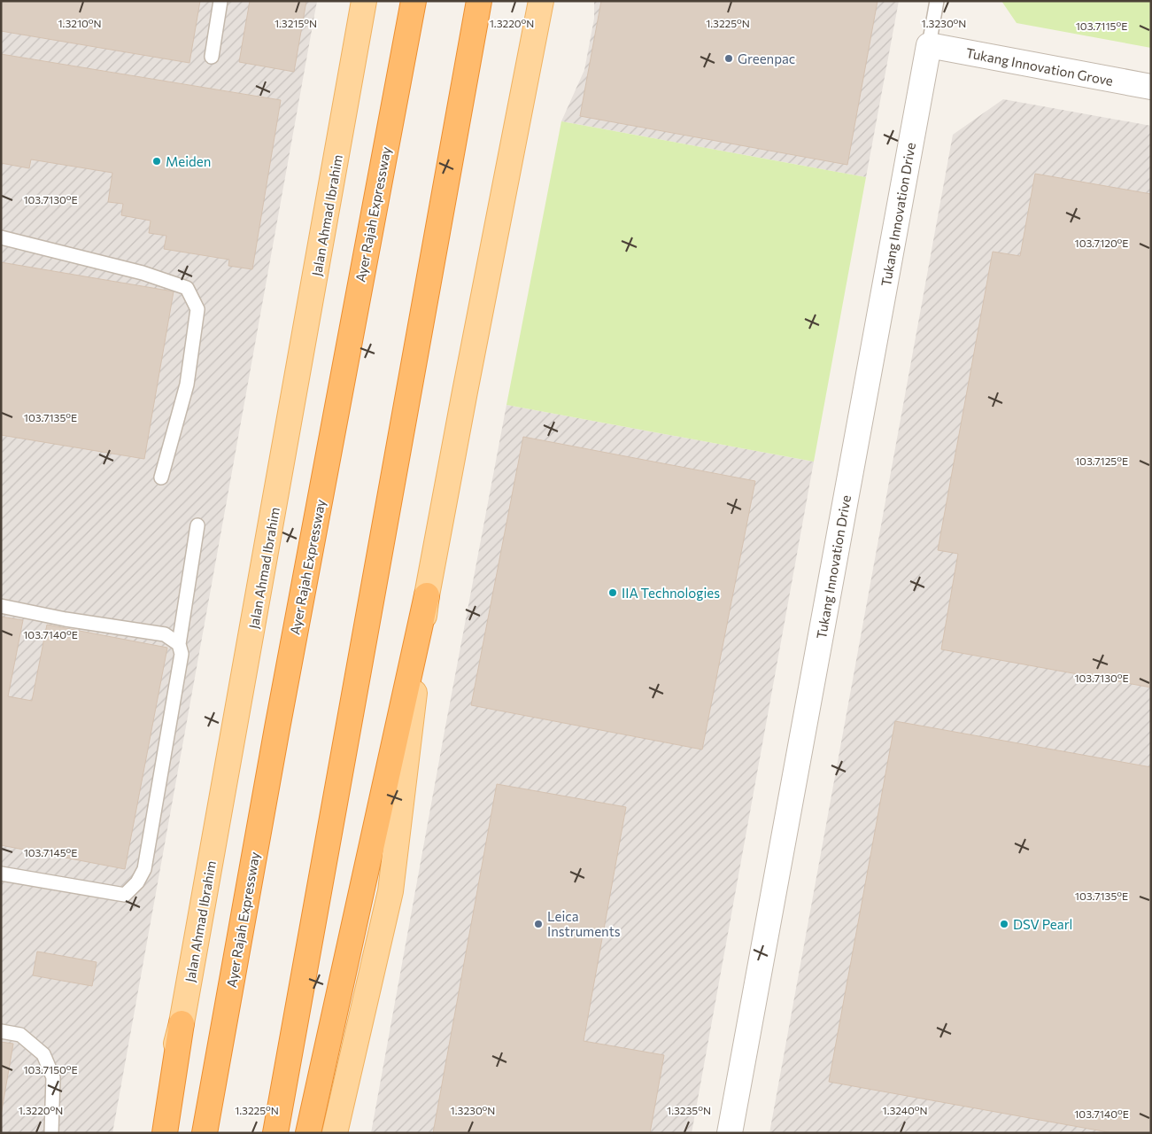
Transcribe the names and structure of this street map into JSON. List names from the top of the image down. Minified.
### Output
{"streets":{"highway":["Ayer Rajah Expressway"],"main road":["Jalan Ahmad Ibrahim"],"street":["Tukang Innovation Grove","Tukang Innovation Drive"]},"crossings":[["Tukang Innovation Grove","Tukang Innovation Drive"]],"places":["Greenpac","Meiden","IIA Technologies","Leica Instruments","DSV Pearl"],"coordinates":["1.3210°N","1.3215°N","1.3220°N","1.3225°N","1.3230°N","103.7115°E","103.7130°E","103.7120°E","103.7135°E","103.7125°E","103.7140°E","103.7145°E","103.7150°E","1.3235°N","1.3240°N"]}
